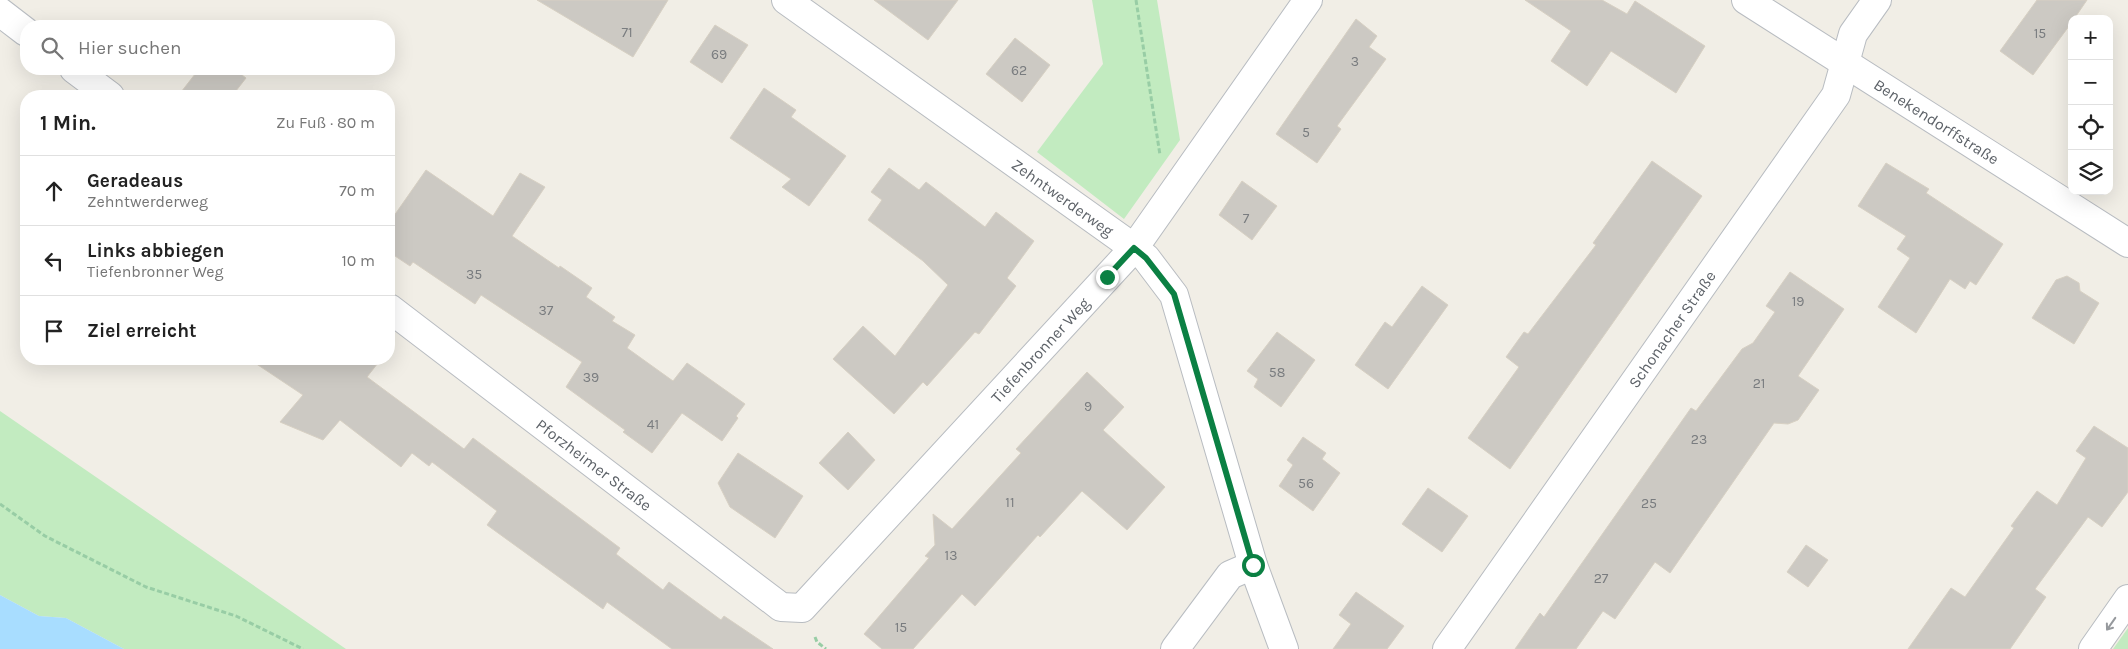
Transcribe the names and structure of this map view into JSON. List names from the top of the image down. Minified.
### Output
{"streets":{"street":["Benekendorffstraße","Zehntwerderweg","Schonacher Straße","Tiefenbronner Weg","Pforzheimer Straße"]},"crossings":[["Benekendorffstraße","Schonacher Straße"],["Zehntwerderweg","Tiefenbronner Weg"],["Tiefenbronner Weg","Pforzheimer Straße"]],"house_numbers":["71","15","69","3","62","5","7","35","19","37","58","39","21","9","41","23","56","11","25","13","27","15"],"page":{"map_buttons":["+","−"],"search":"Hier suchen","heading":["1 Min.","Zu Fuß · 80 m"],"list":[["Geradeaus","Zehntwerderweg","70 m"],["Links abbiegen","Tiefenbronner Weg","10 m"],"Ziel erreicht"]}}
